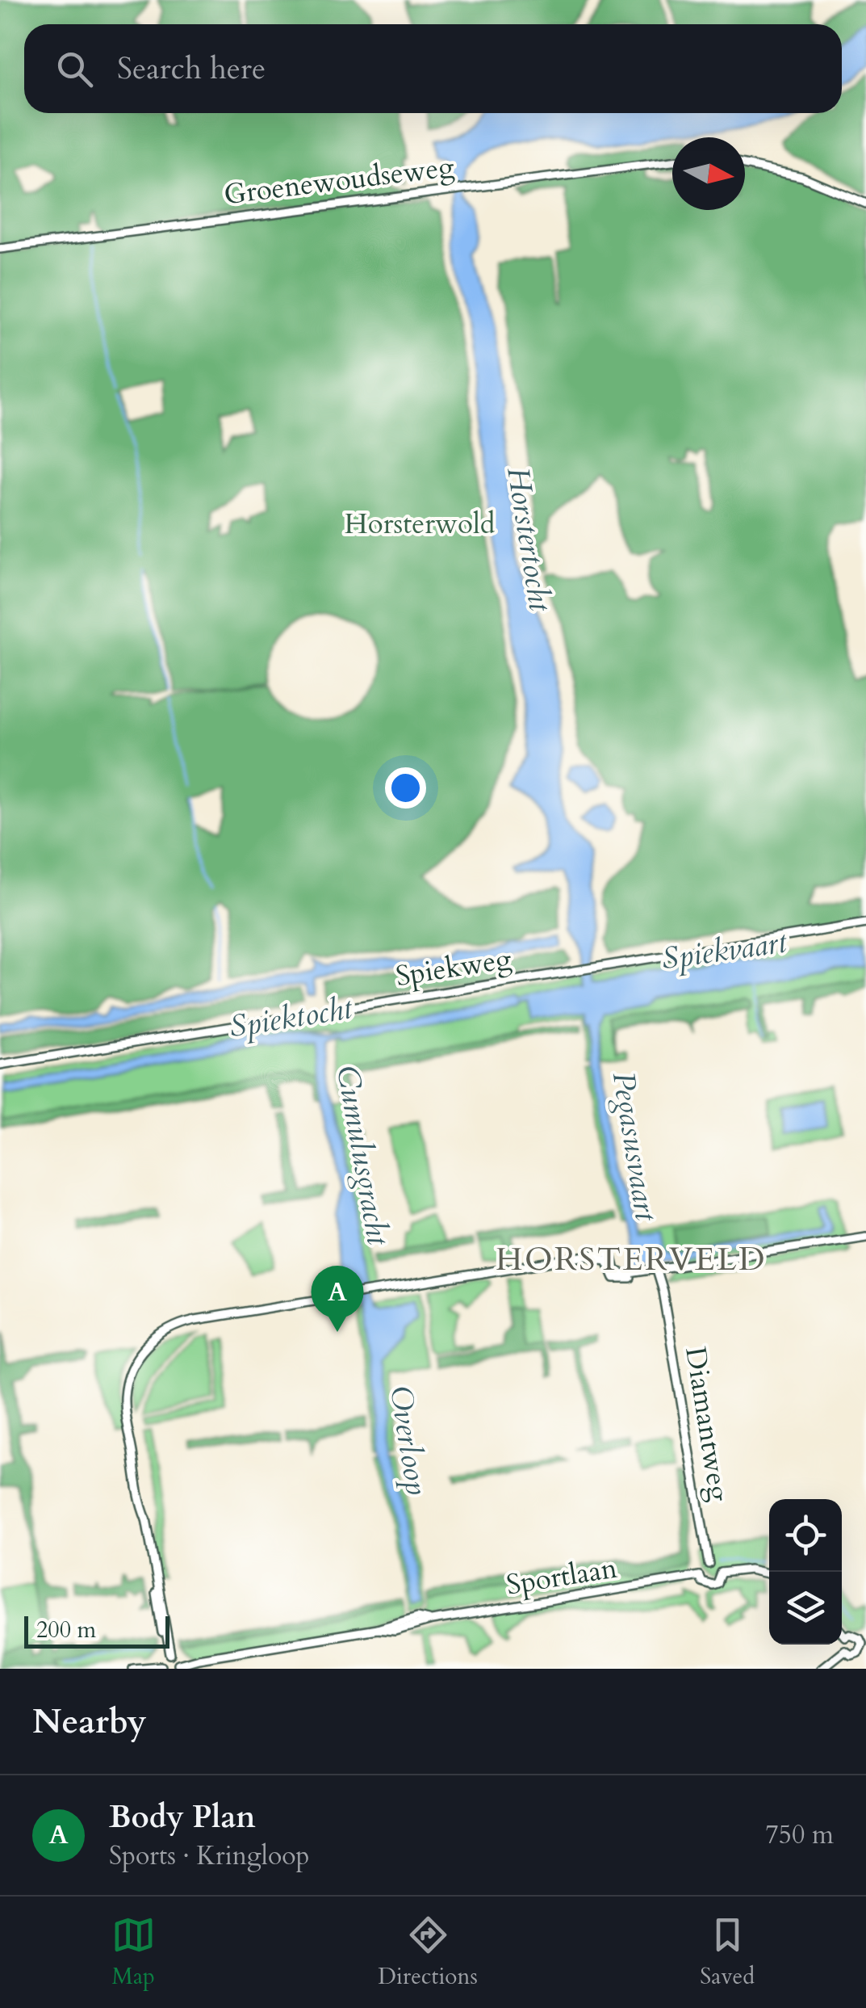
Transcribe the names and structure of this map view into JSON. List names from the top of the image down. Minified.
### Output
{"streets":{"street":["Groenewoudseweg","Spiekweg","Diamantweg","Sportlaan"]},"crossings":[["Diamantweg","Sportlaan"]],"districts":["HORSTERVELD"],"water":["Horstertocht","Spiekvaart","Spiektocht","Pegasusvaart","Cumulusgracht","Overloop"],"parks":["Horsterwold"],"scale_bar":"200 m","north":"right","page":{"search":"Search here","pins":"A","scale":"200 m","heading":"Nearby","list":[{"mark":"A","name":"Body Plan","note":"Sports · Kringloop","value":"750 m"}],"nav":["Map","Directions","Saved"]}}
